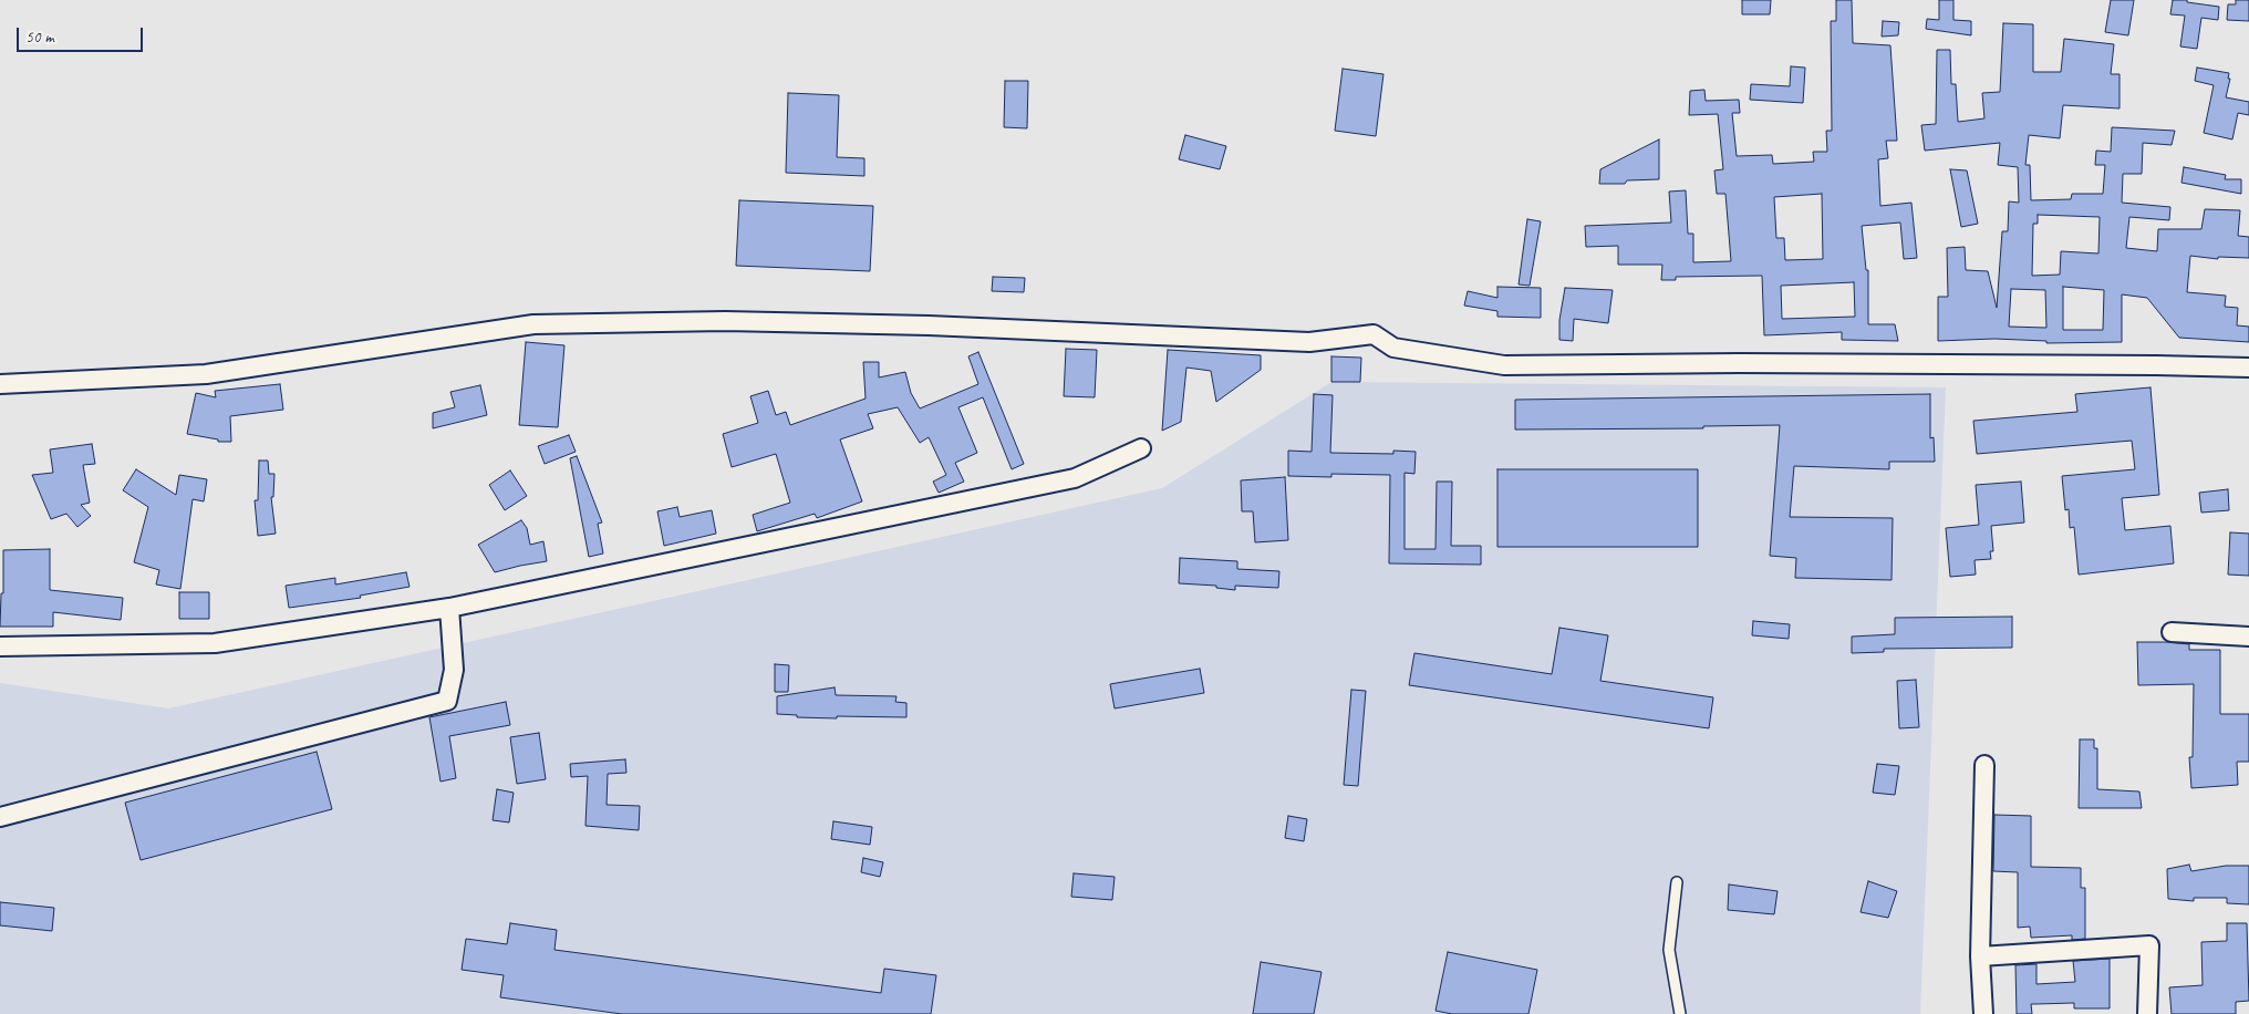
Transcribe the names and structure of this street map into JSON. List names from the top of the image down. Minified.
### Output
{"scale_bar":"50 m"}
